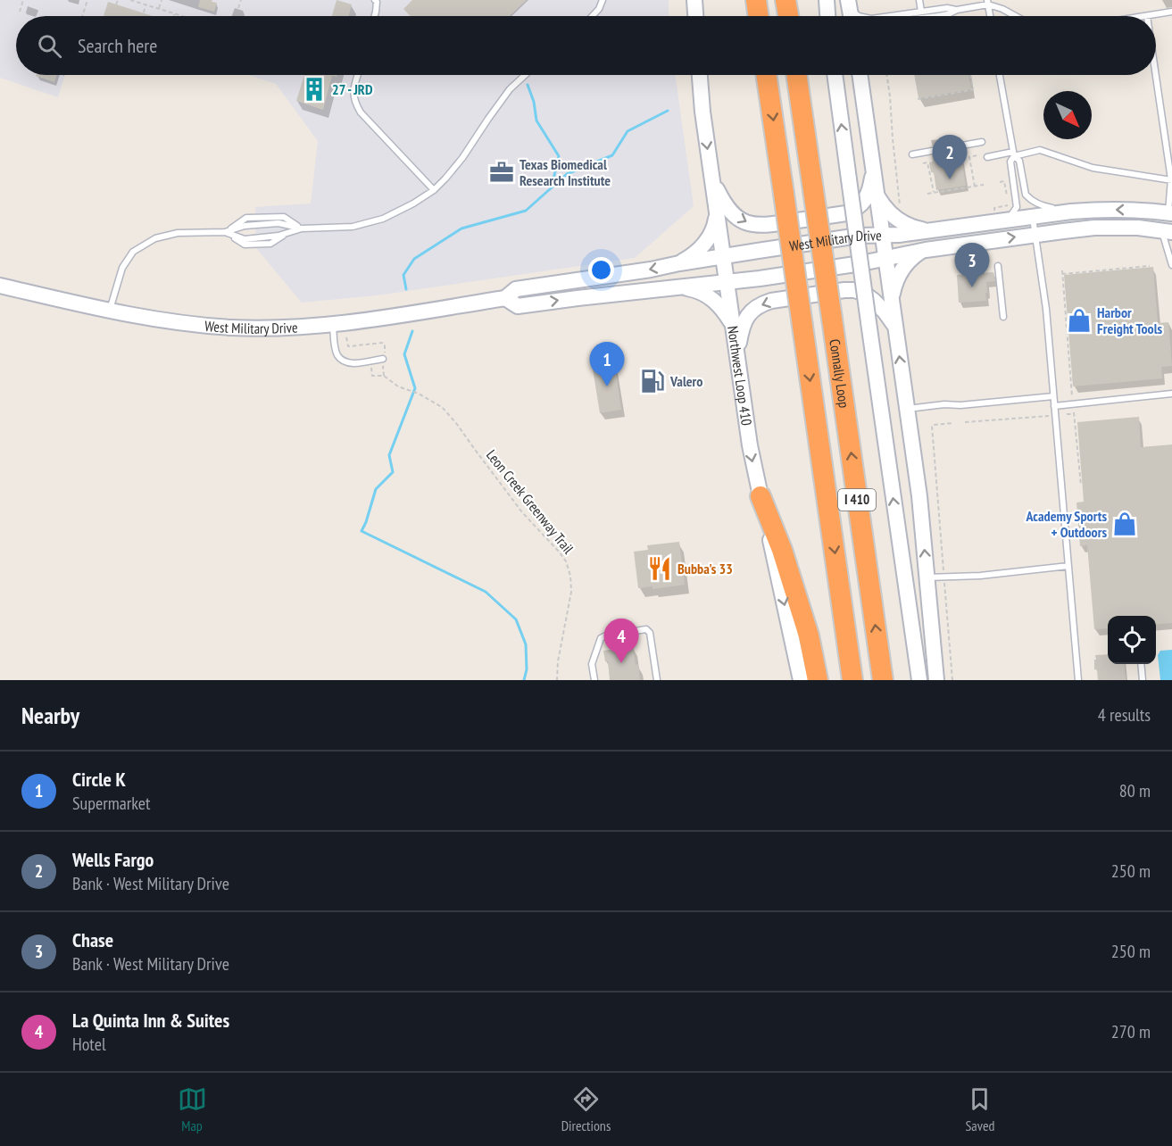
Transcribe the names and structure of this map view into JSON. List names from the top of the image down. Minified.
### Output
{"streets":{"highway":["Connally Loop","I 410"],"main road":["West Military Drive","Northwest Loop 410"],"path":["Leon Creek Greenway Trail"]},"crossings":[["West Military Drive","Northwest Loop 410"]],"places":{"building":["27 - JRD"],"office":["Texas Biomedical Research Institute"],"shop":["Harbor Freight Tools","Academy Sports + Outdoors"],"fuel station":["Valero"],"restaurant":["Bubba's 33"]},"north":"bottom right","page":{"search":"Search here","pins":["2","3","1","4"],"heading":["Nearby","4 results"],"list":[{"mark":"1","name":"Circle K","note":"Supermarket","value":"80 m"},{"mark":"2","name":"Wells Fargo","note":"Bank · West Military Drive","value":"250 m"},{"mark":"3","name":"Chase","note":"Bank · West Military Drive","value":"250 m"},{"mark":"4","name":"La Quinta Inn & Suites","note":"Hotel","value":"270 m"}],"nav":["Map","Directions","Saved"]}}
